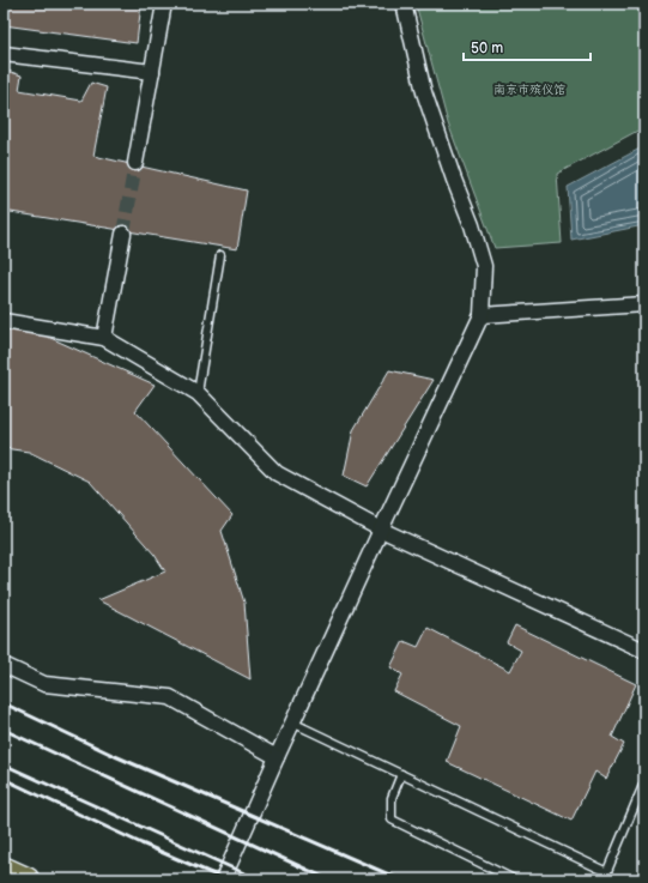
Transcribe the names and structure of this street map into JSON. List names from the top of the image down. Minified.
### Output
{"parks":["南京市殡仪馆"],"scale_bar":"50 m"}
